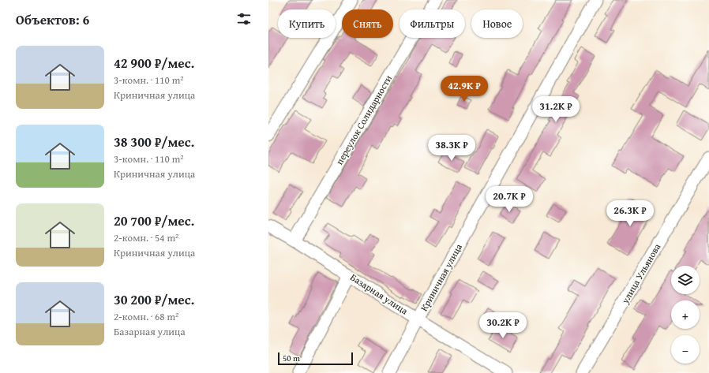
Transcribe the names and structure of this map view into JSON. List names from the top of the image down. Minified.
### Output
{"streets":{"street":["переулок Солидарности","улица Ульянова","Криничная улица","Базарная улица"]},"crossings":[["переулок Солидарности","Базарная улица"],["Криничная улица","Базарная улица"]],"scale_bar":"50 m","page":{"heading":"Объектов: 6","chip":["Купить","Снять","Фильтры","Новое"],"list":[{"name":"42 900 ₽/мес.","note":"3-комн. · 110 m² · Криничная улица"},{"name":"38 300 ₽/мес.","note":"3-комн. · 110 m² · Криничная улица"},{"name":"20 700 ₽/мес.","note":"2-комн. · 54 m² · Криничная улица"},{"name":"30 200 ₽/мес.","note":"2-комн. · 68 m² · Базарная улица"}],"price":["42.9K ₽","31.2K ₽","38.3K ₽","20.7K ₽","26.3K ₽","30.2K ₽"],"map_buttons":["+","−"],"scale":"50 m"}}
